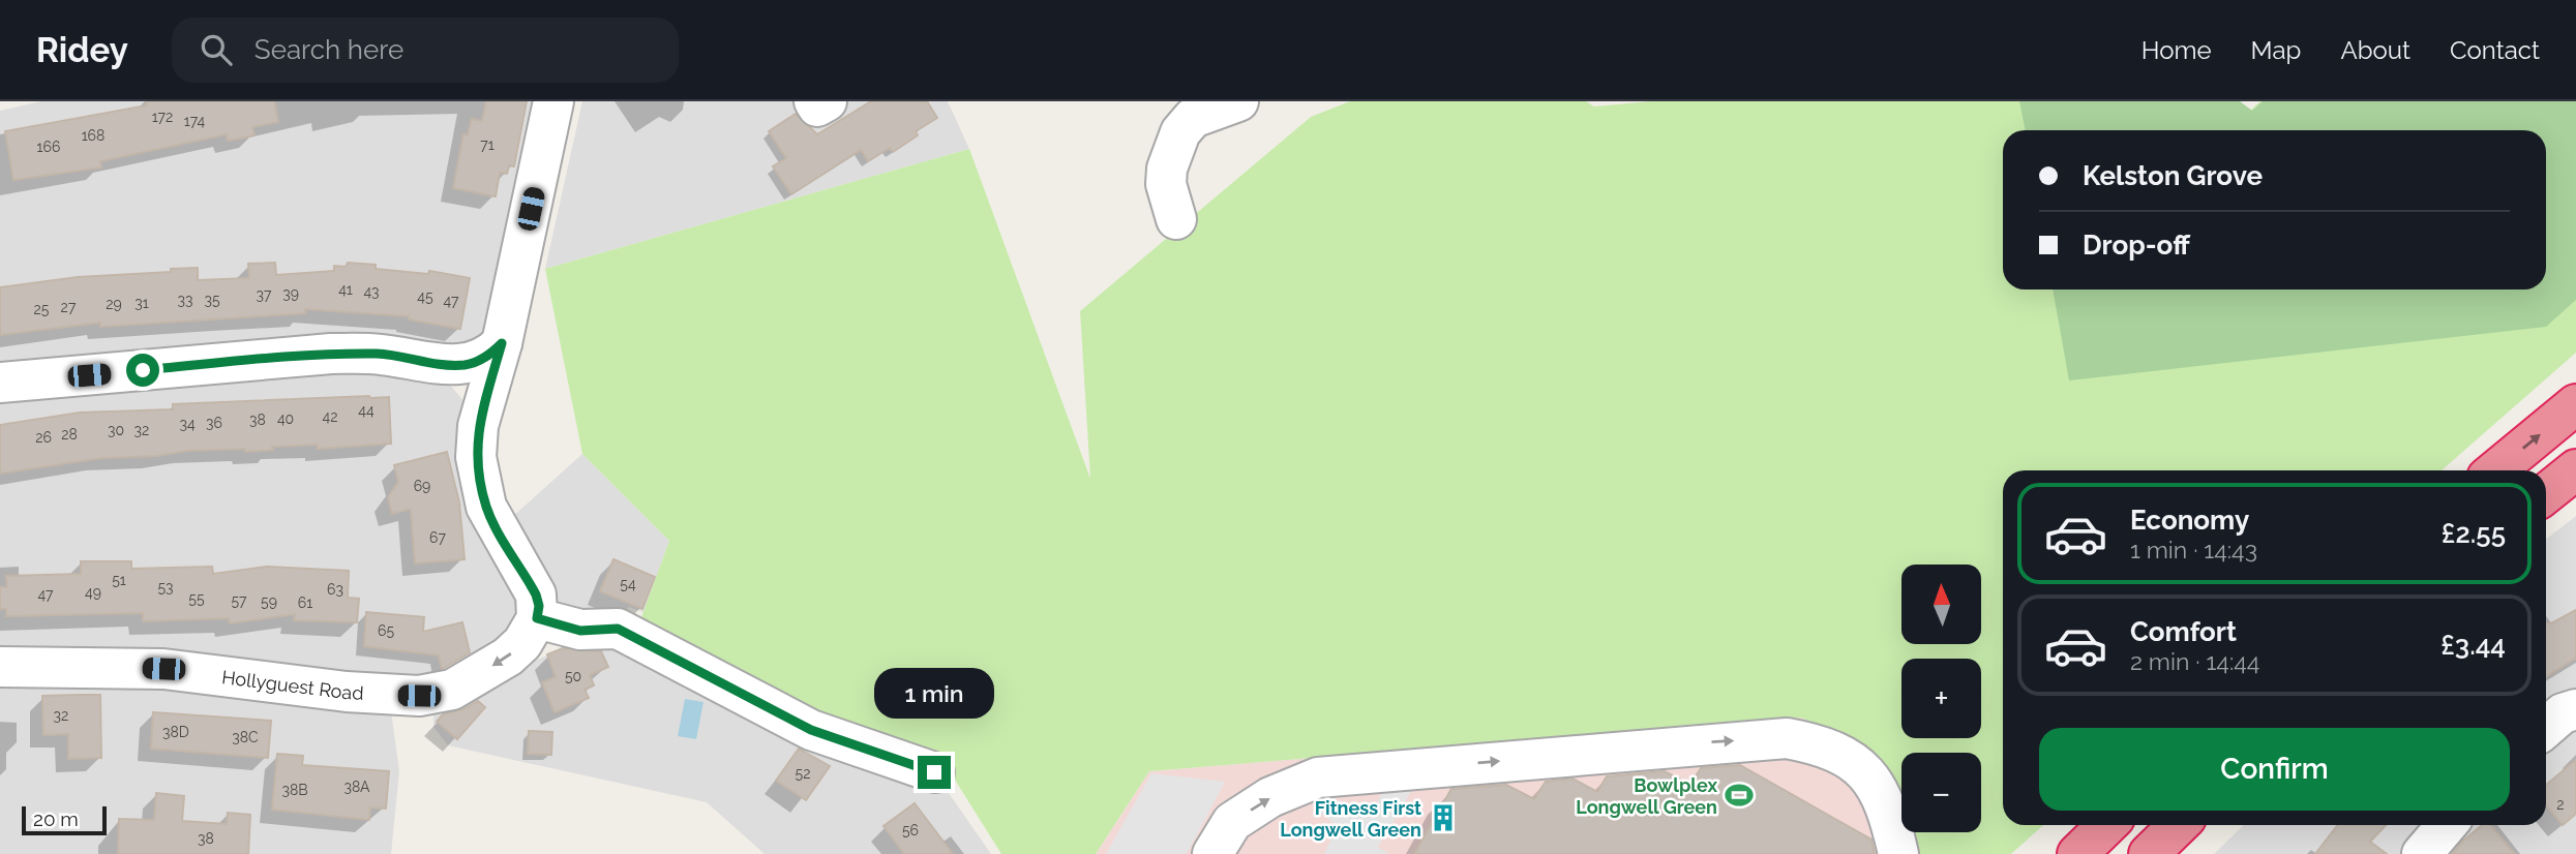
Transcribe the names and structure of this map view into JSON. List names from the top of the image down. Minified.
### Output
{"streets":{"street":["Hollyguest Road"]},"places":{"sports":["Bowlplex Longwell Green"],"building":["Fitness First Longwell Green"]},"house_numbers":["172","174","168","71","166","41","43","39","37","45","33","35","47","31","29","27","25","44","42","40","38","36","34","30","32","28","26","69","67","51","54","53","63","49","47","55","57","59","61","65","50","32","38D","38C","52","38A","38B","2","56","38"],"scale_bar":"20 m","north":"top","page":{"header":"Ridey","search":"Search here","nav":["Home","Map","About","Contact"],"banner":["Kelston Grove","Drop-off"],"list":[{"name":"Economy","note":"1 min · 14:43","value":"£2.55"},{"name":"Comfort","note":"2 min · 14:44","value":"£3.44"}],"map_buttons":["+","−"],"bubble":"1 min","buttons":"Confirm","scale":"20 m"}}
